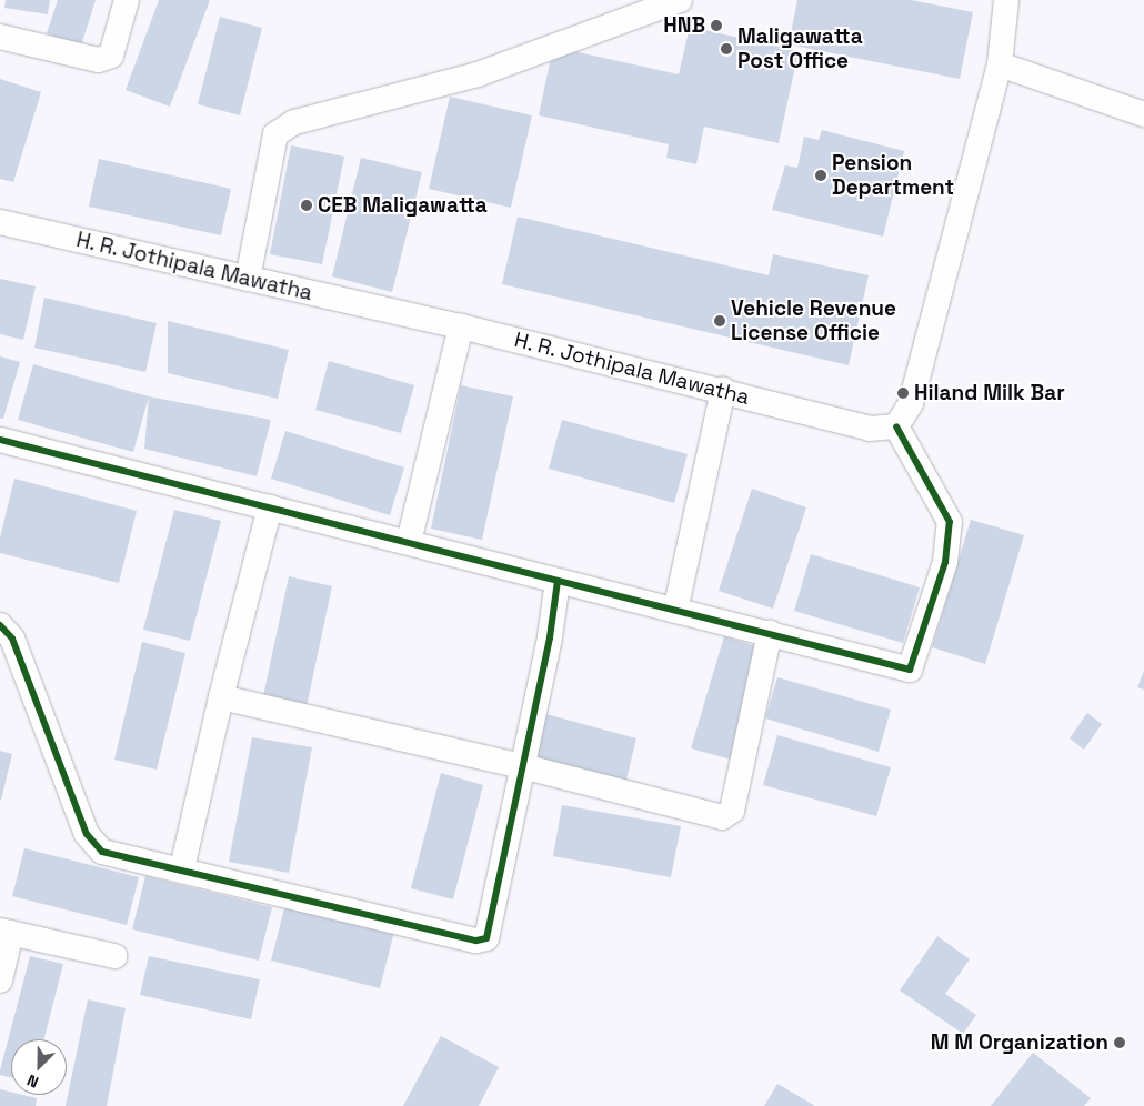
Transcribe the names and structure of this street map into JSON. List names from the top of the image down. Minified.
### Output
{"streets":{"street":["H. R. Jothipala Mawatha"]},"places":["HNB","Maligawatta Post Office","Pension Department","CEB Maligawatta","Vehicle Revenue License Officie","Hiland Milk Bar","M M Organization"],"north":"bottom left"}
